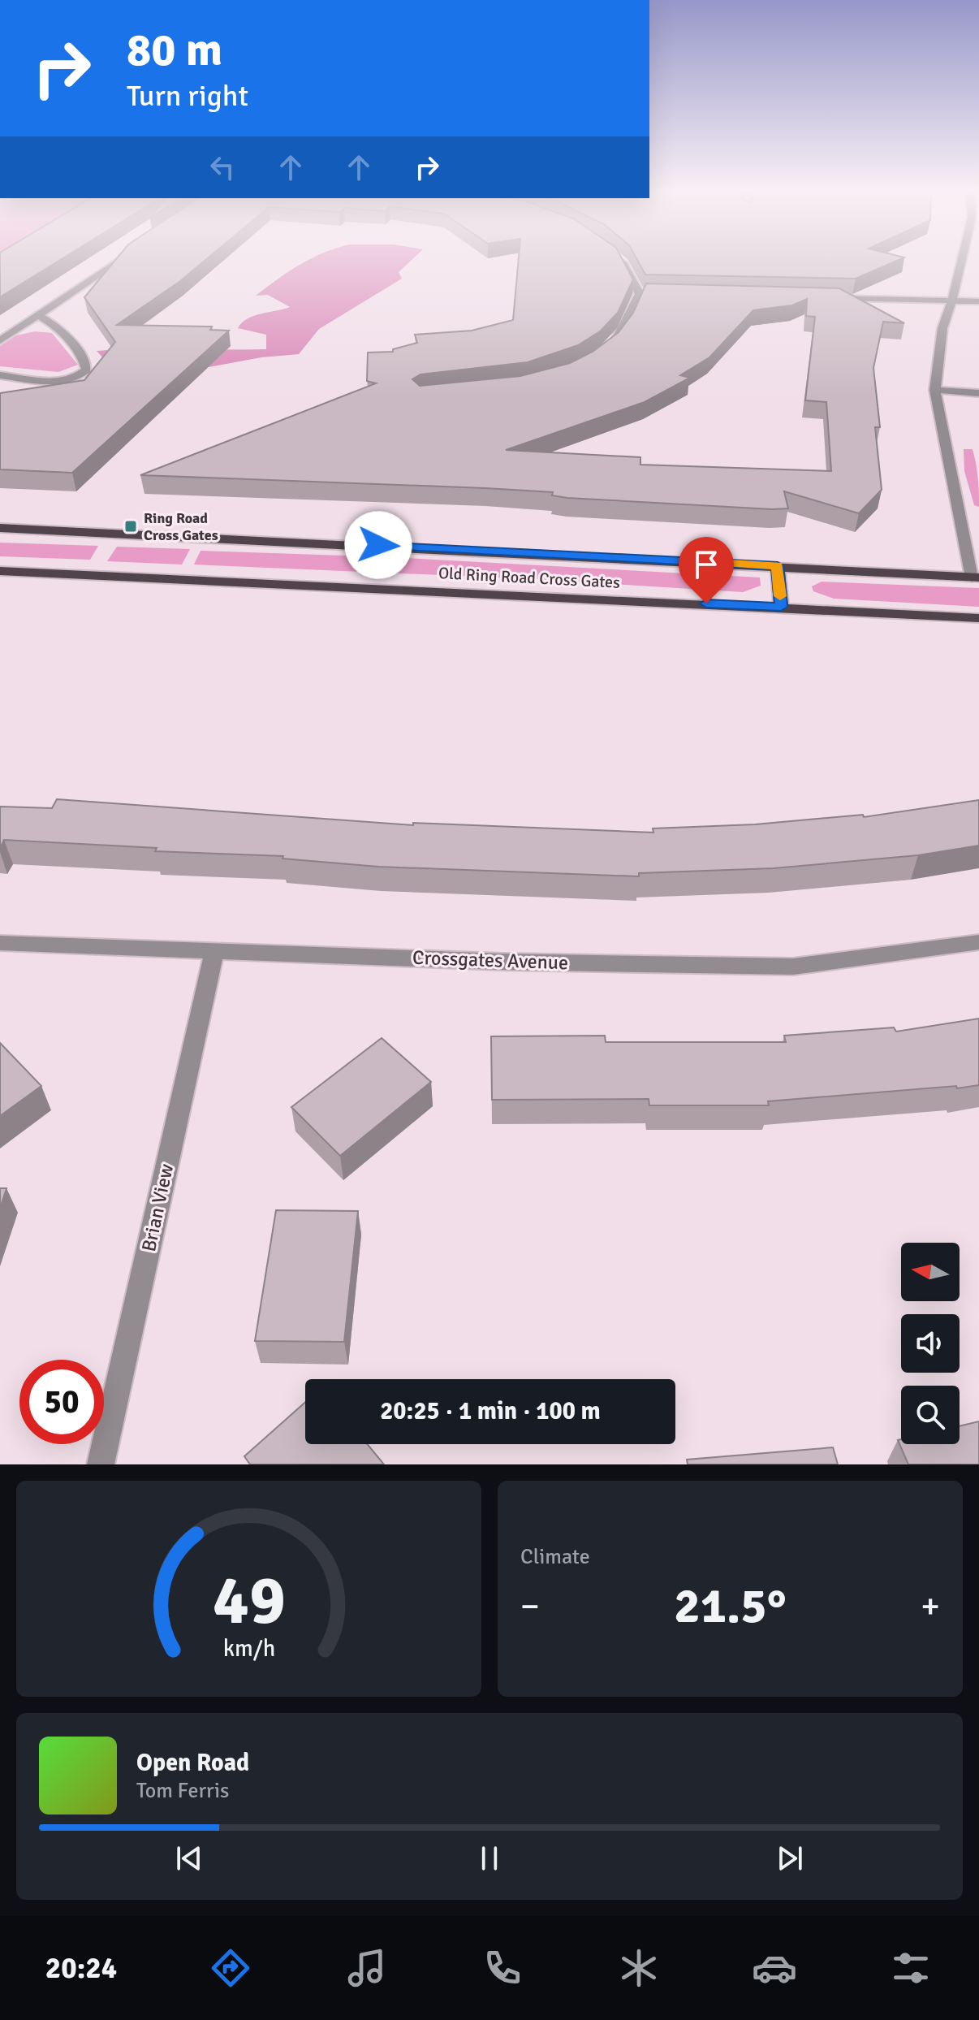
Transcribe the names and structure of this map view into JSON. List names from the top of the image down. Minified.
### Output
{"streets":{"main road":["Old Ring Road Cross Gates"],"street":["Crossgates Avenue","Brian View"]},"crossings":[["Crossgates Avenue","Brian View"]],"places":{"transit":["Ring Road Cross Gates"]},"north":"left","page":{"turn":["80 m","Turn right"],"limit":"50","trip":"20:25 · 1 min · 100 m","tile":"Climate","heat":["−","21.5°","+"],"song":["Open Road","Tom Ferris"],"tabs":"20:24","gauge":["49","km/h"]}}
